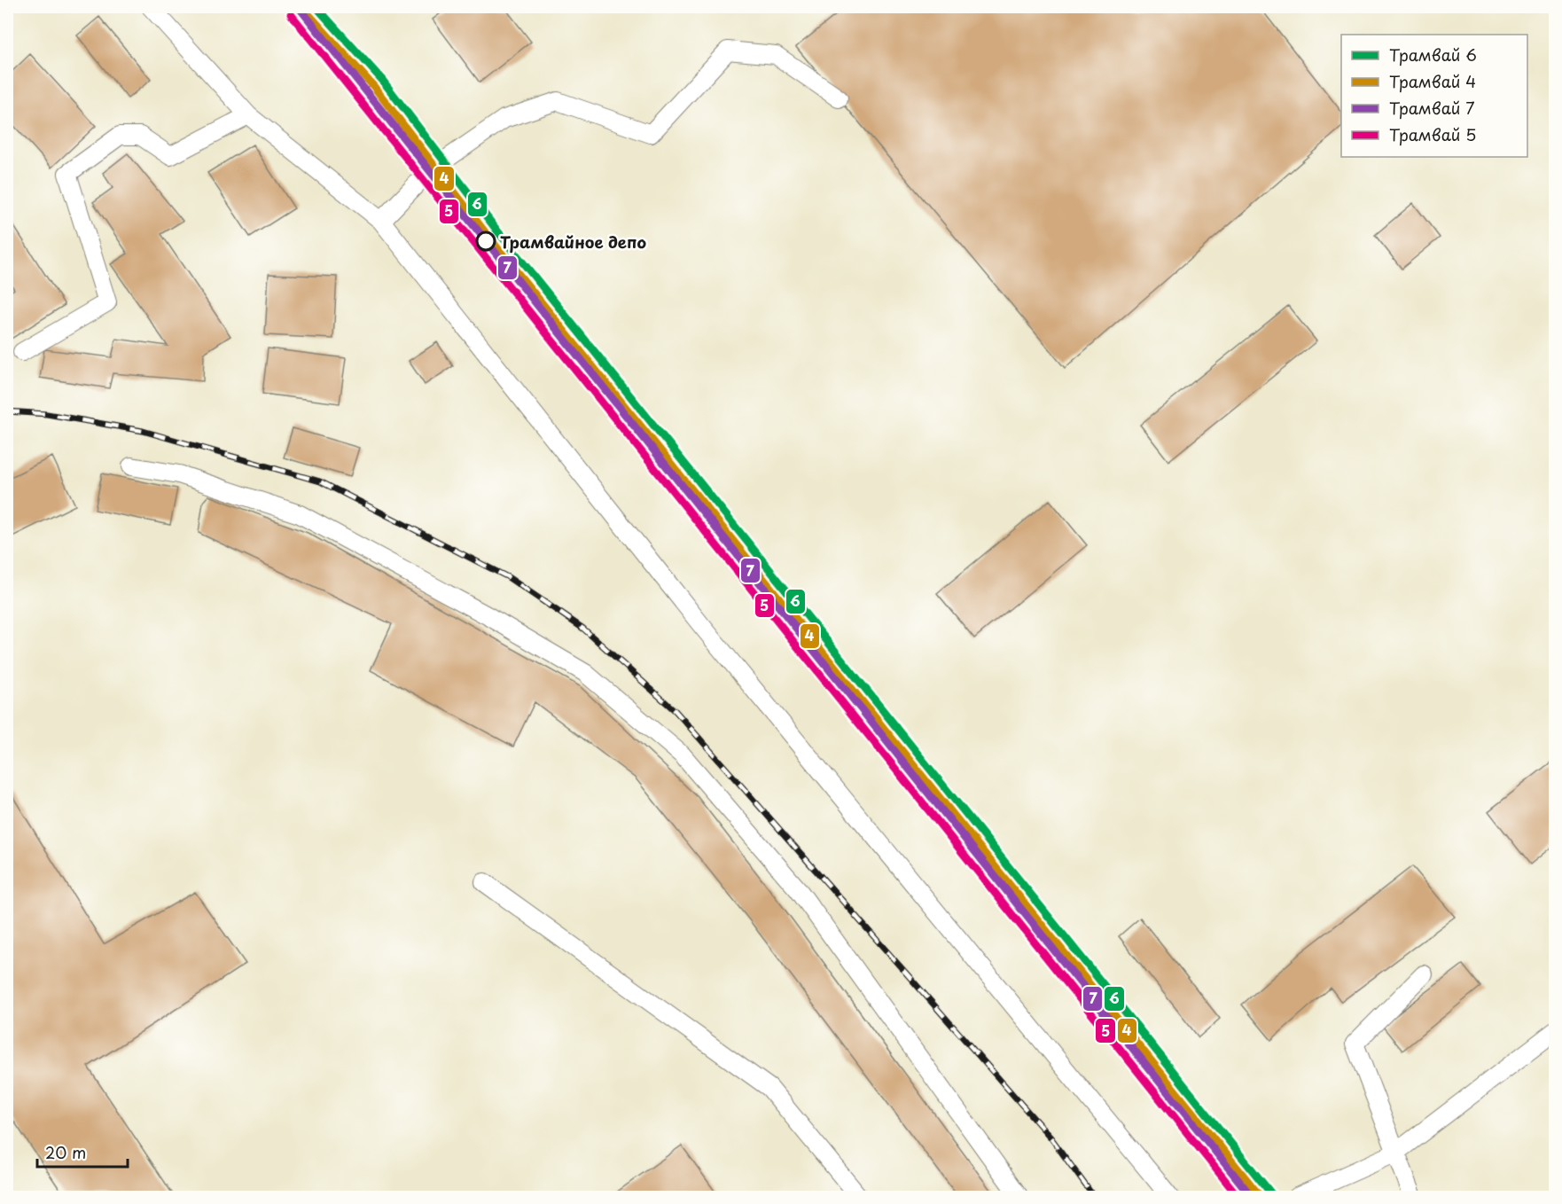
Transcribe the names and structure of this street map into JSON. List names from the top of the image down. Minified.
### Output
{"places":["Трамвайное депо"],"lines":["tram line 6","tram line 7","tram line 4","tram line 5"],"legend":["Трамвай 6","Трамвай 4","Трамвай 7","Трамвай 5"],"scale_bar":"20 m"}
